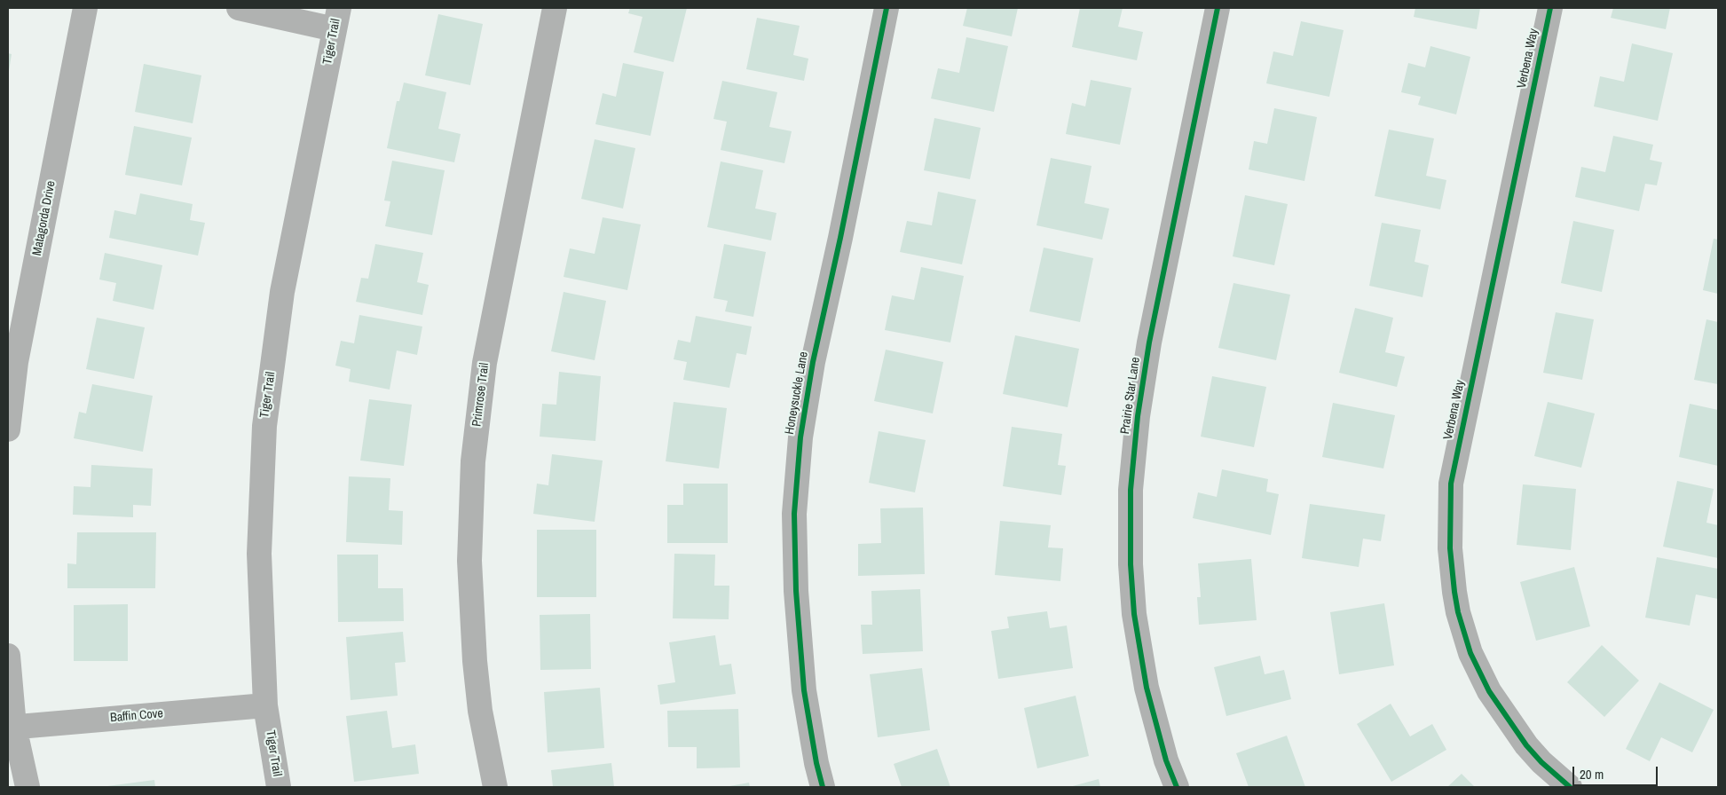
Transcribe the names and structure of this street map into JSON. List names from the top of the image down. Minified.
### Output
{"streets":{"street":["Tiger Trail","Verbena Way","Matagorda Drive","Honeysuckle Lane","Primrose Trail","Prairie Star Lane","Baffin Cove"]},"crossings":[["Tiger Trail","Baffin Cove"]],"scale_bar":"20 m"}
